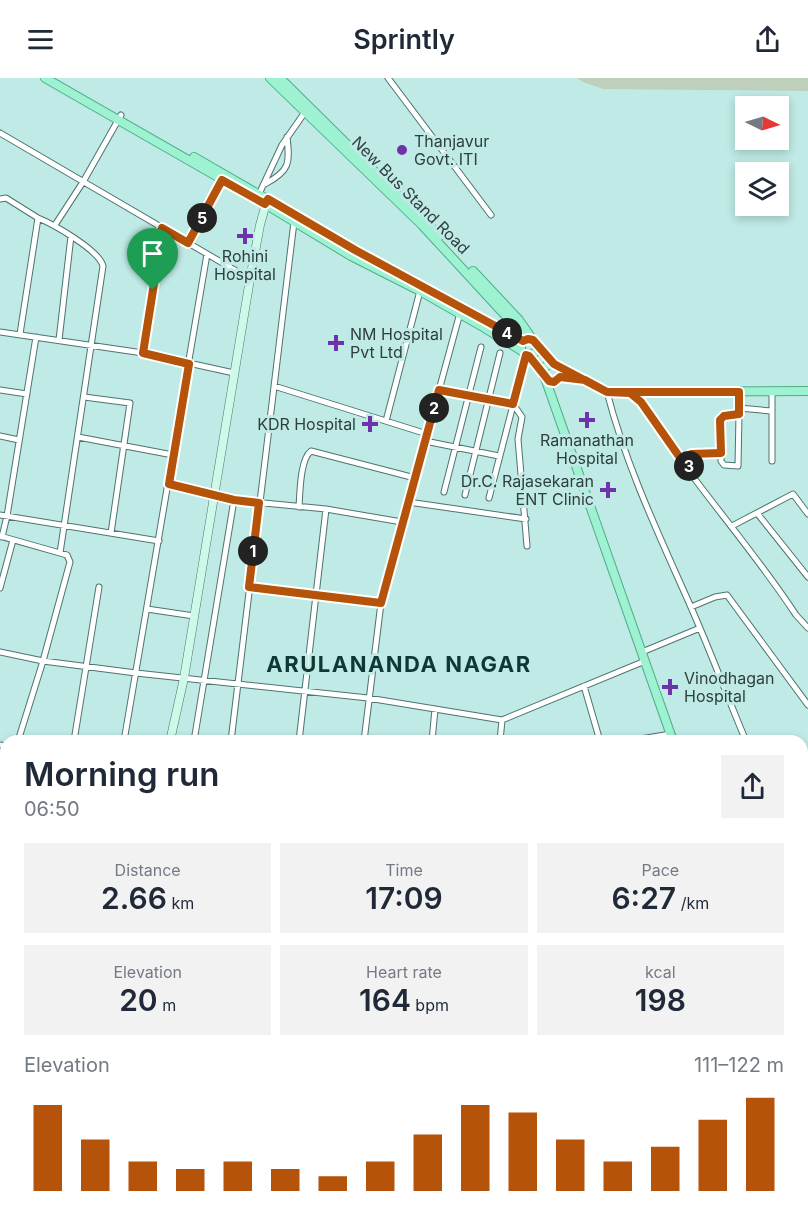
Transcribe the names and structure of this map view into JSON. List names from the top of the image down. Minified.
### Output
{"streets":{"main road":["New Bus Stand Road"]},"districts":["ARULANANDA NAGAR"],"places":{"other":["Thanjavur Govt. ITI"],"health":["Rohini Hospital","NM Hospital Pvt Ltd","Ramanathan Hospital","KDR Hospital","Dr.C. Rajasekaran ENT Clinic","Vinodhagan Hospital"]},"north":"right","page":{"header":"Sprintly","pins":["5","4","2","3","1"],"heading":["Morning run","06:50"],"stats":[["Distance","2.66 km"],["Time","17:09"],["Pace","6:27 /km"],["Elevation","20 m"],["Heart rate","164 bpm"],["kcal","198"]],"chart":["Elevation","111–122 m"]}}
